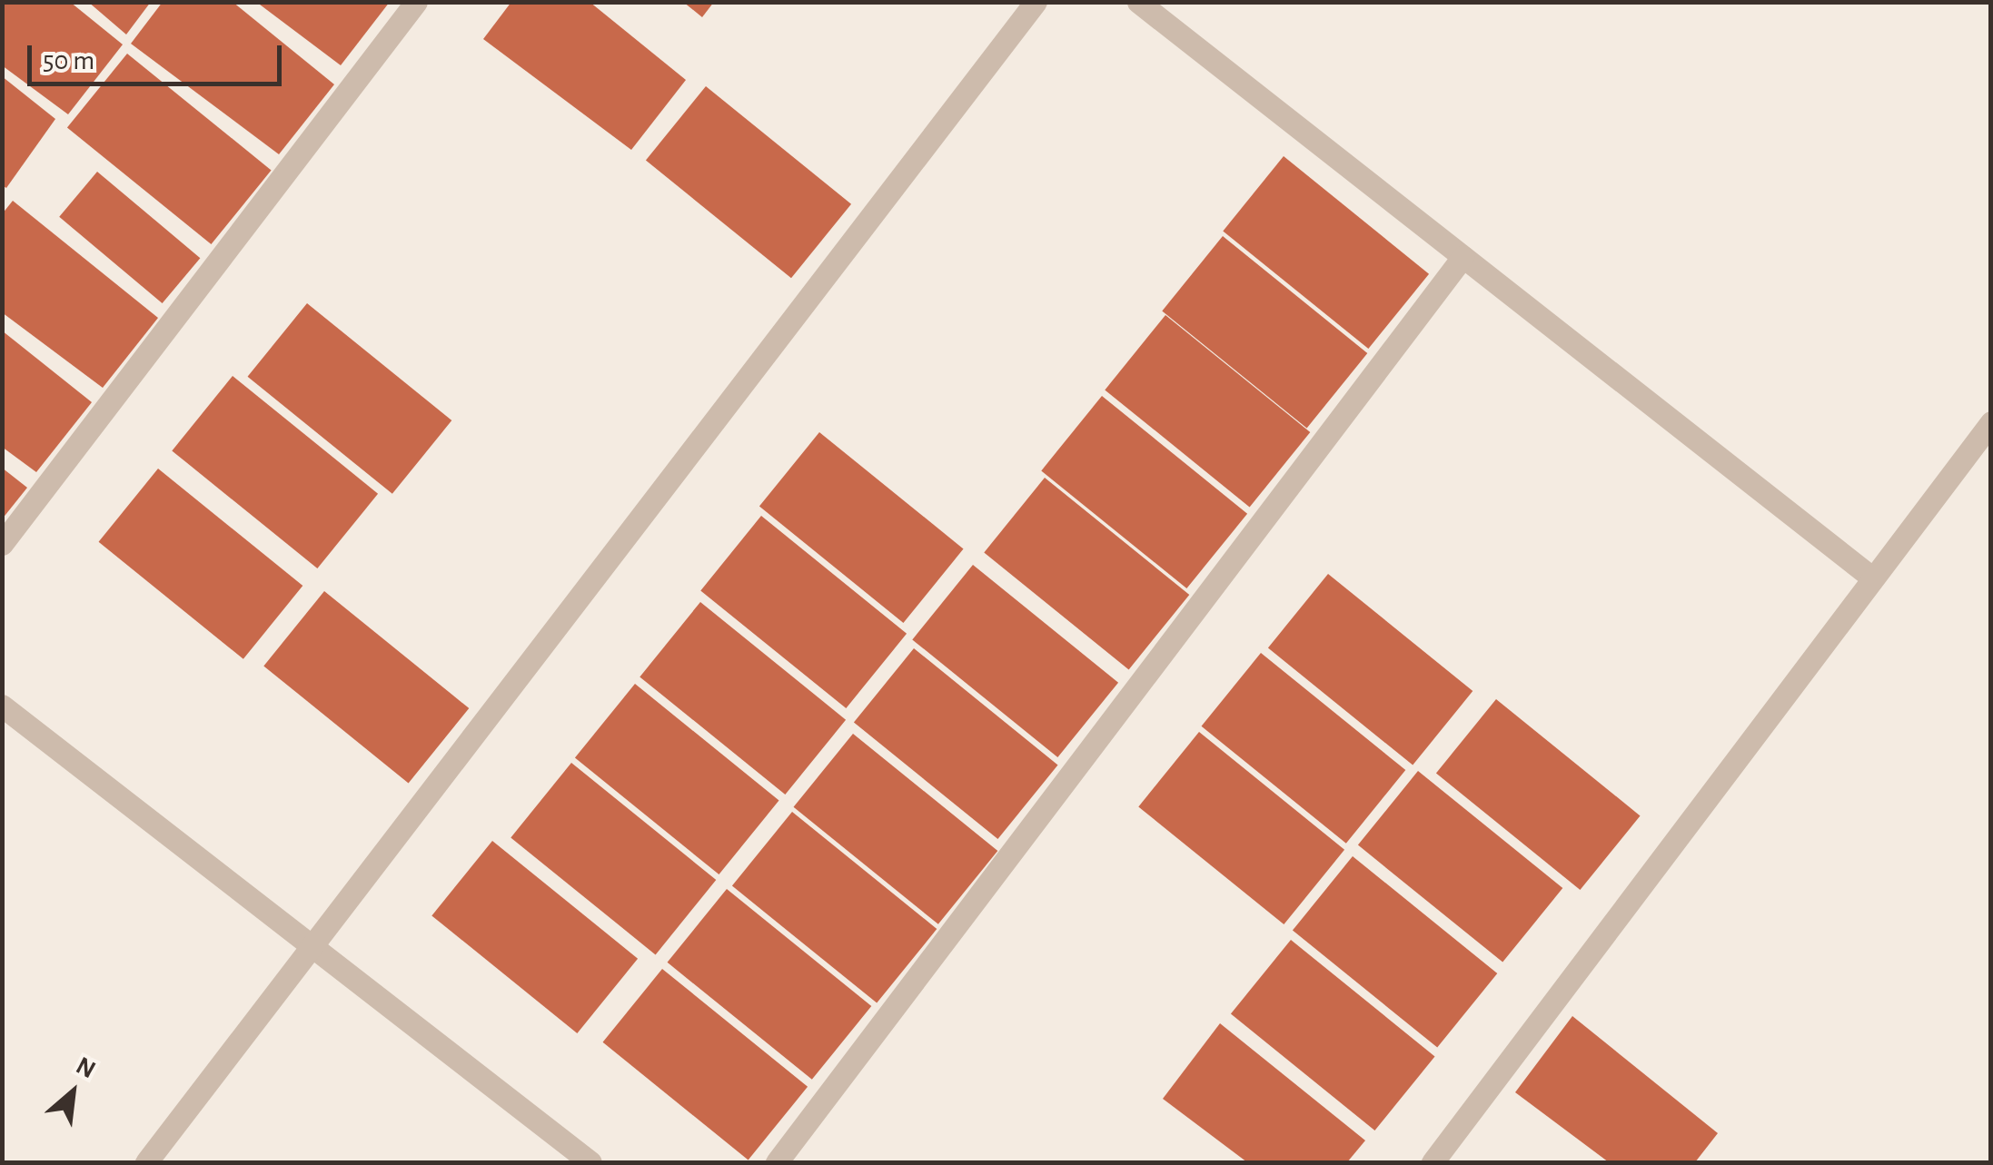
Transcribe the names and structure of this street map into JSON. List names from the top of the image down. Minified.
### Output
{"scale_bar":"50 m","north":"top right"}
